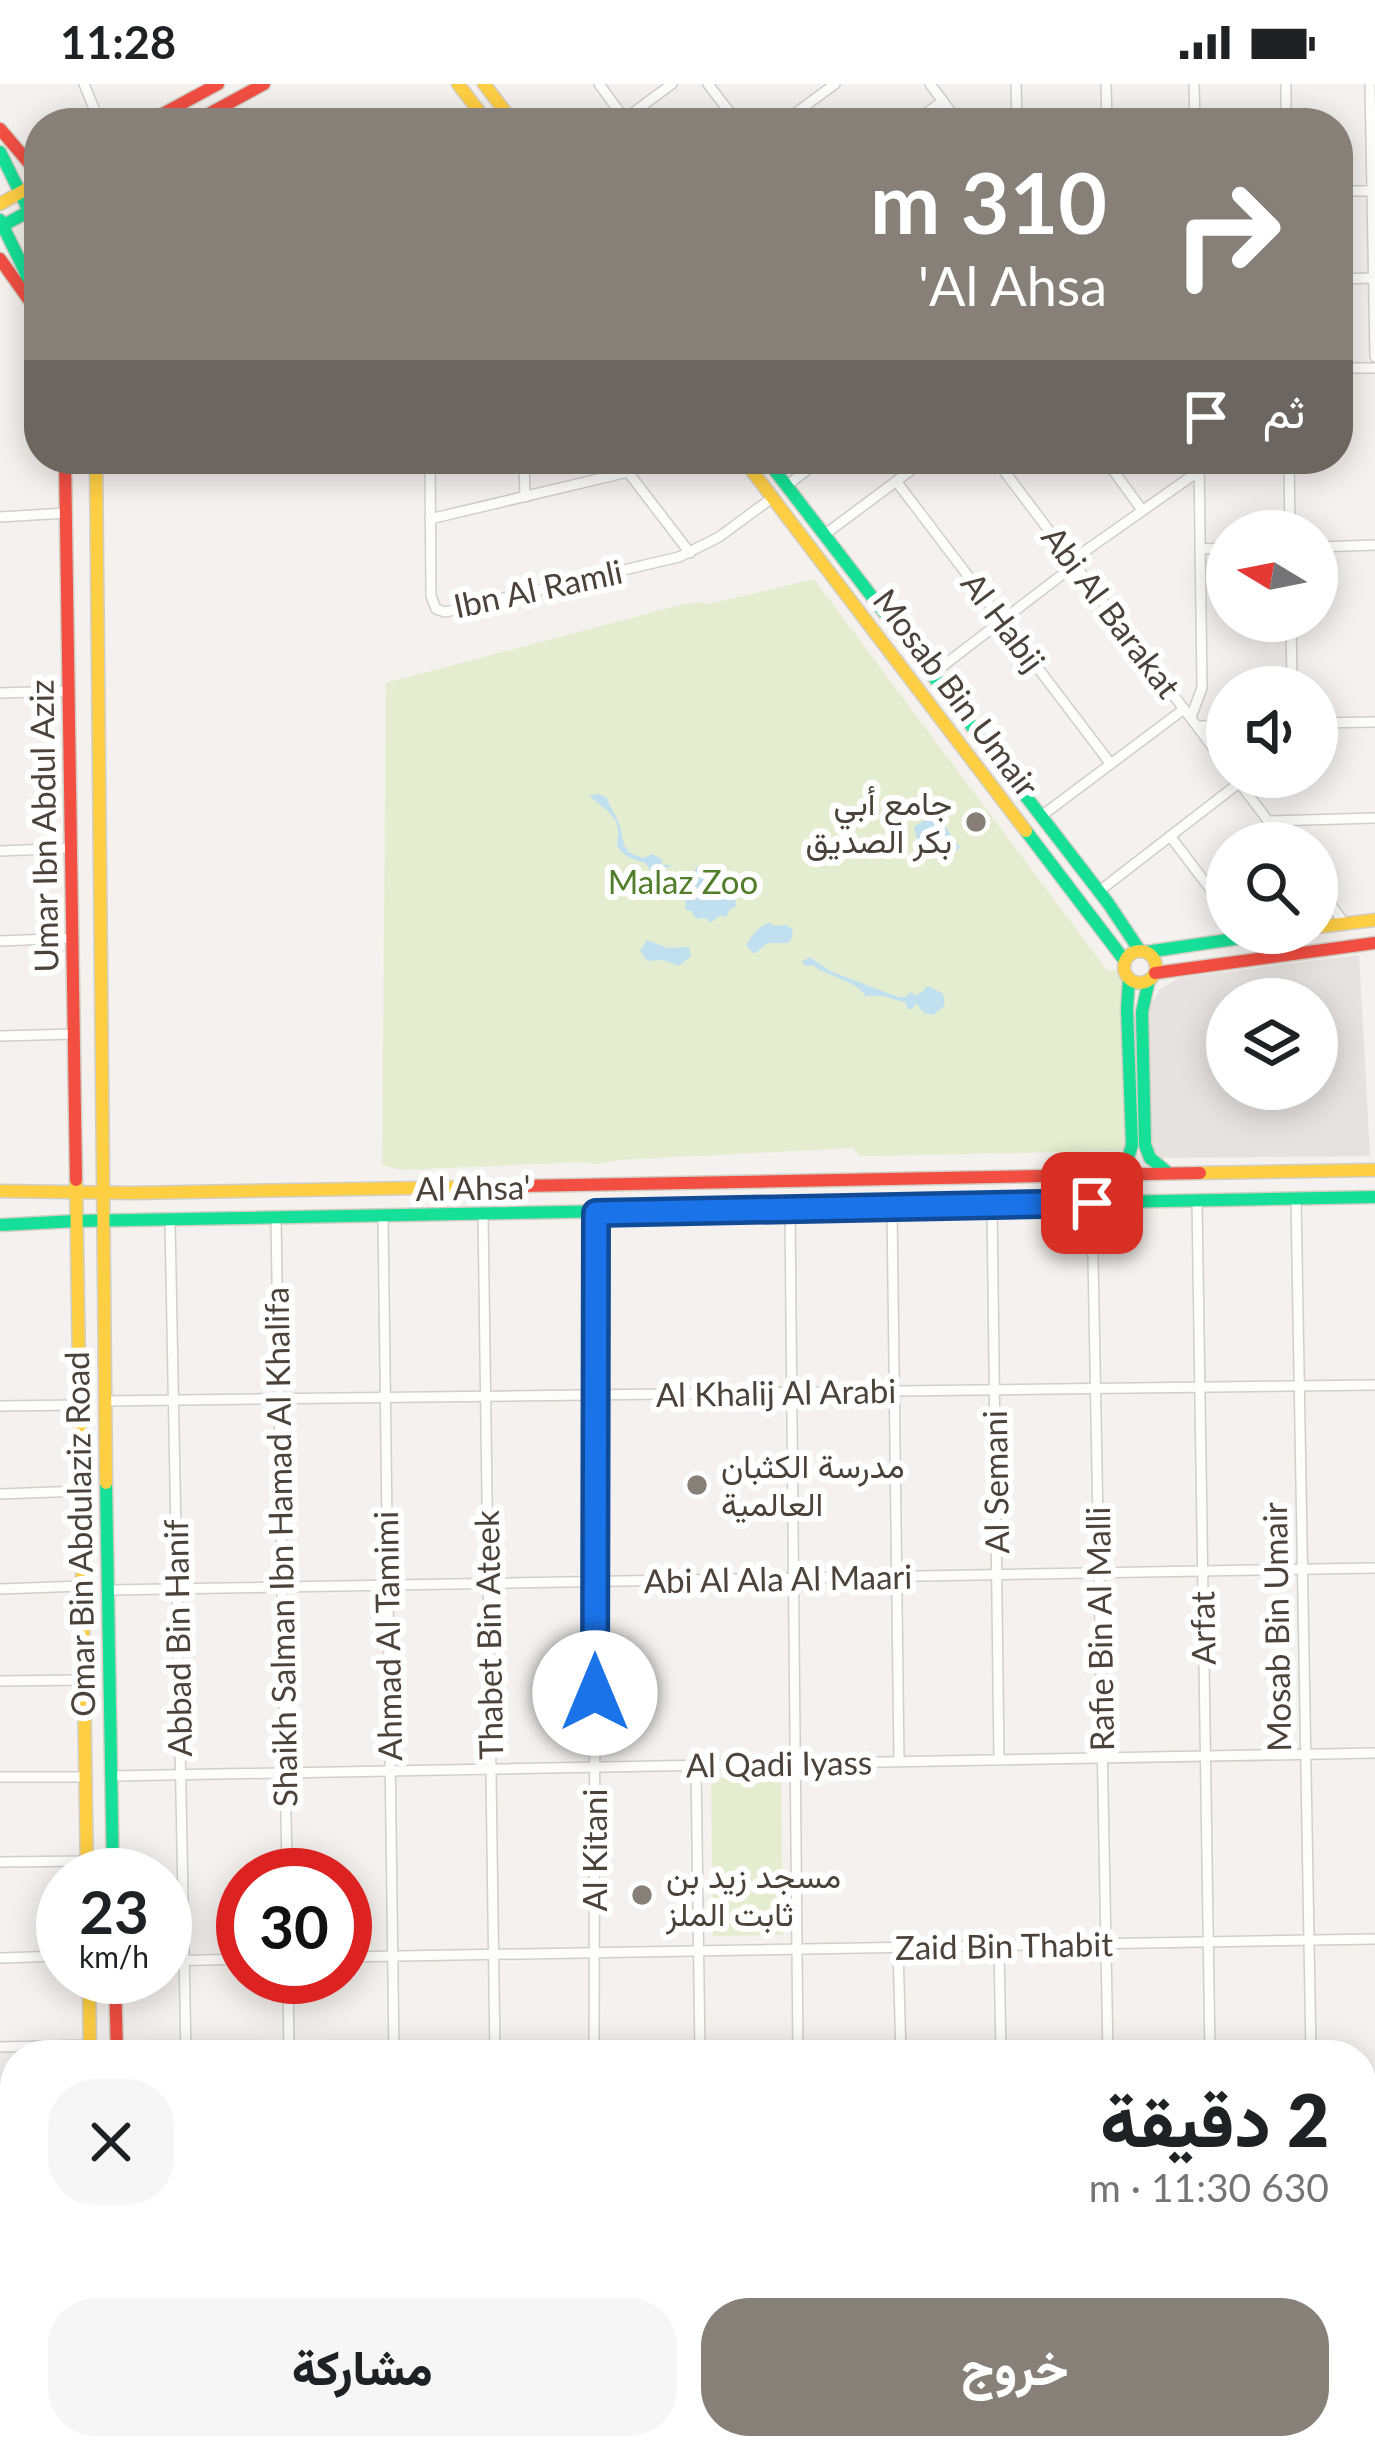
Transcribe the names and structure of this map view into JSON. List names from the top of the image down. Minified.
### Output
{"streets":{"main road":["Mosab Bin Umair","Umar Ibn Abdul Aziz","Al Ahsa'","Omar Bin Abdulaziz Road"],"street":["Ibn Al Ramli","Abi Al Barakat","Al Habij","Al Khalij Al Arabi","Al Semani","Shaikh Salman Ibn Hamad Al Khalifa","Abi Al Ala Al Maari","Arfat","Rafie Bin Al Malli","Thabet Bin Ateek","Ahmad Al Tamimi","Abbad Bin Hanif","Al Qadi Iyass","Al Kitani","Zaid Bin Thabit"]},"crossings":[["Ibn Al Ramli","Mosab Bin Umair"],["Mosab Bin Umair","Al Ahsa'"],["Mosab Bin Umair","Al Khalij Al Arabi"],["Mosab Bin Umair","Abi Al Ala Al Maari"],["Mosab Bin Umair","Al Qadi Iyass"],["Mosab Bin Umair","Zaid Bin Thabit"],["Umar Ibn Abdul Aziz","Al Ahsa'"],["Umar Ibn Abdul Aziz","Omar Bin Abdulaziz Road"],["Al Ahsa'","Al Semani"],["Al Ahsa'","Omar Bin Abdulaziz Road"],["Al Ahsa'","Shaikh Salman Ibn Hamad Al Khalifa"],["Al Ahsa'","Arfat"],["Al Ahsa'","Rafie Bin Al Malli"],["Al Ahsa'","Thabet Bin Ateek"],["Al Ahsa'","Ahmad Al Tamimi"],["Al Ahsa'","Abbad Bin Hanif"],["Al Ahsa'","Al Kitani"],["Al Khalij Al Arabi","Al Semani"],["Al Khalij Al Arabi","Omar Bin Abdulaziz Road"],["Al Khalij Al Arabi","Shaikh Salman Ibn Hamad Al Khalifa"],["Al Khalij Al Arabi","Arfat"],["Al Khalij Al Arabi","Rafie Bin Al Malli"],["Al Khalij Al Arabi","Thabet Bin Ateek"],["Al Khalij Al Arabi","Ahmad Al Tamimi"],["Al Khalij Al Arabi","Abbad Bin Hanif"],["Al Khalij Al Arabi","Al Kitani"],["Al Semani","Abi Al Ala Al Maari"],["Al Semani","Al Qadi Iyass"],["Omar Bin Abdulaziz Road","Abi Al Ala Al Maari"],["Omar Bin Abdulaziz Road","Al Qadi Iyass"],["Shaikh Salman Ibn Hamad Al Khalifa","Abi Al Ala Al Maari"],["Shaikh Salman Ibn Hamad Al Khalifa","Al Qadi Iyass"],["Abi Al Ala Al Maari","Arfat"],["Abi Al Ala Al Maari","Rafie Bin Al Malli"],["Abi Al Ala Al Maari","Thabet Bin Ateek"],["Abi Al Ala Al Maari","Ahmad Al Tamimi"],["Abi Al Ala Al Maari","Abbad Bin Hanif"],["Abi Al Ala Al Maari","Al Kitani"],["Arfat","Al Qadi Iyass"],["Arfat","Zaid Bin Thabit"],["Rafie Bin Al Malli","Al Qadi Iyass"],["Rafie Bin Al Malli","Zaid Bin Thabit"],["Thabet Bin Ateek","Al Qadi Iyass"],["Thabet Bin Ateek","Zaid Bin Thabit"],["Ahmad Al Tamimi","Al Qadi Iyass"],["Ahmad Al Tamimi","Zaid Bin Thabit"],["Abbad Bin Hanif","Al Qadi Iyass"],["Al Qadi Iyass","Al Kitani"],["Al Kitani","Zaid Bin Thabit"]],"parks":["Malaz Zoo"],"places":["جامع أبي بكر الصديق","مدرسة الكثبان العالمية","مسجد زيد بن ثابت الملز"],"north":"left","page":{"status":"11:28","turn":["310 m","Al Ahsa'"],"then":"ثم","speed":"23 km/h","limit":"30","heading":["2 دقيقة","630 m · 11:30"],"buttons":["خروج","مشاركة"]}}
